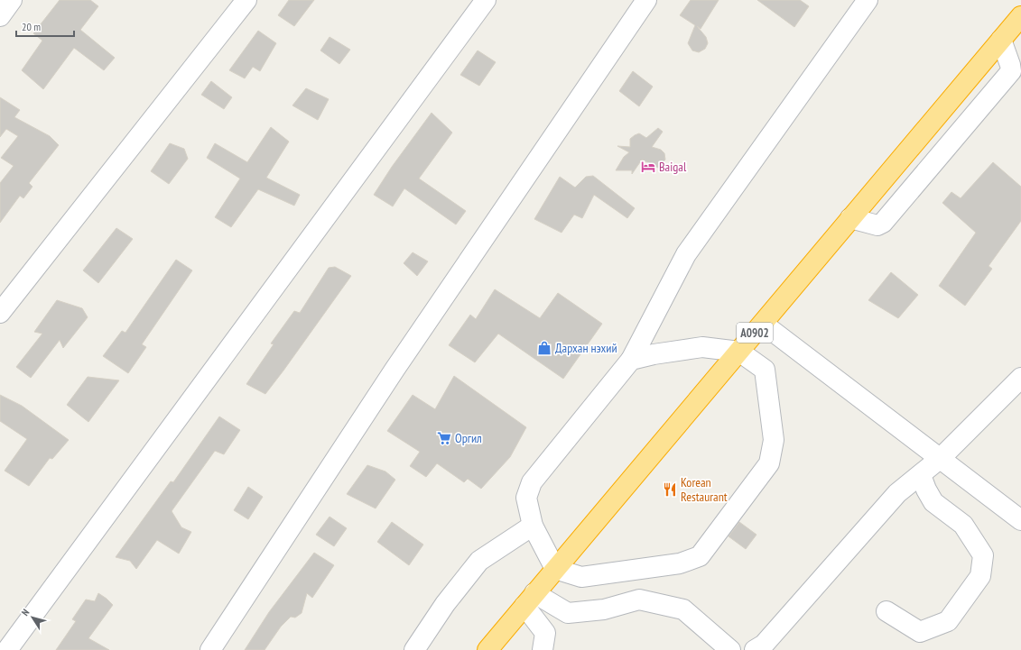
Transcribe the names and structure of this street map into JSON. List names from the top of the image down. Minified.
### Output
{"streets":{"highway":["A0902"]},"places":{"hotel":["Baigal"],"shop":["Дархан нэхий"],"supermarket":["Оргил"],"restaurant":["Korean Restaurant"]},"scale_bar":"20 m","north":"top left"}
